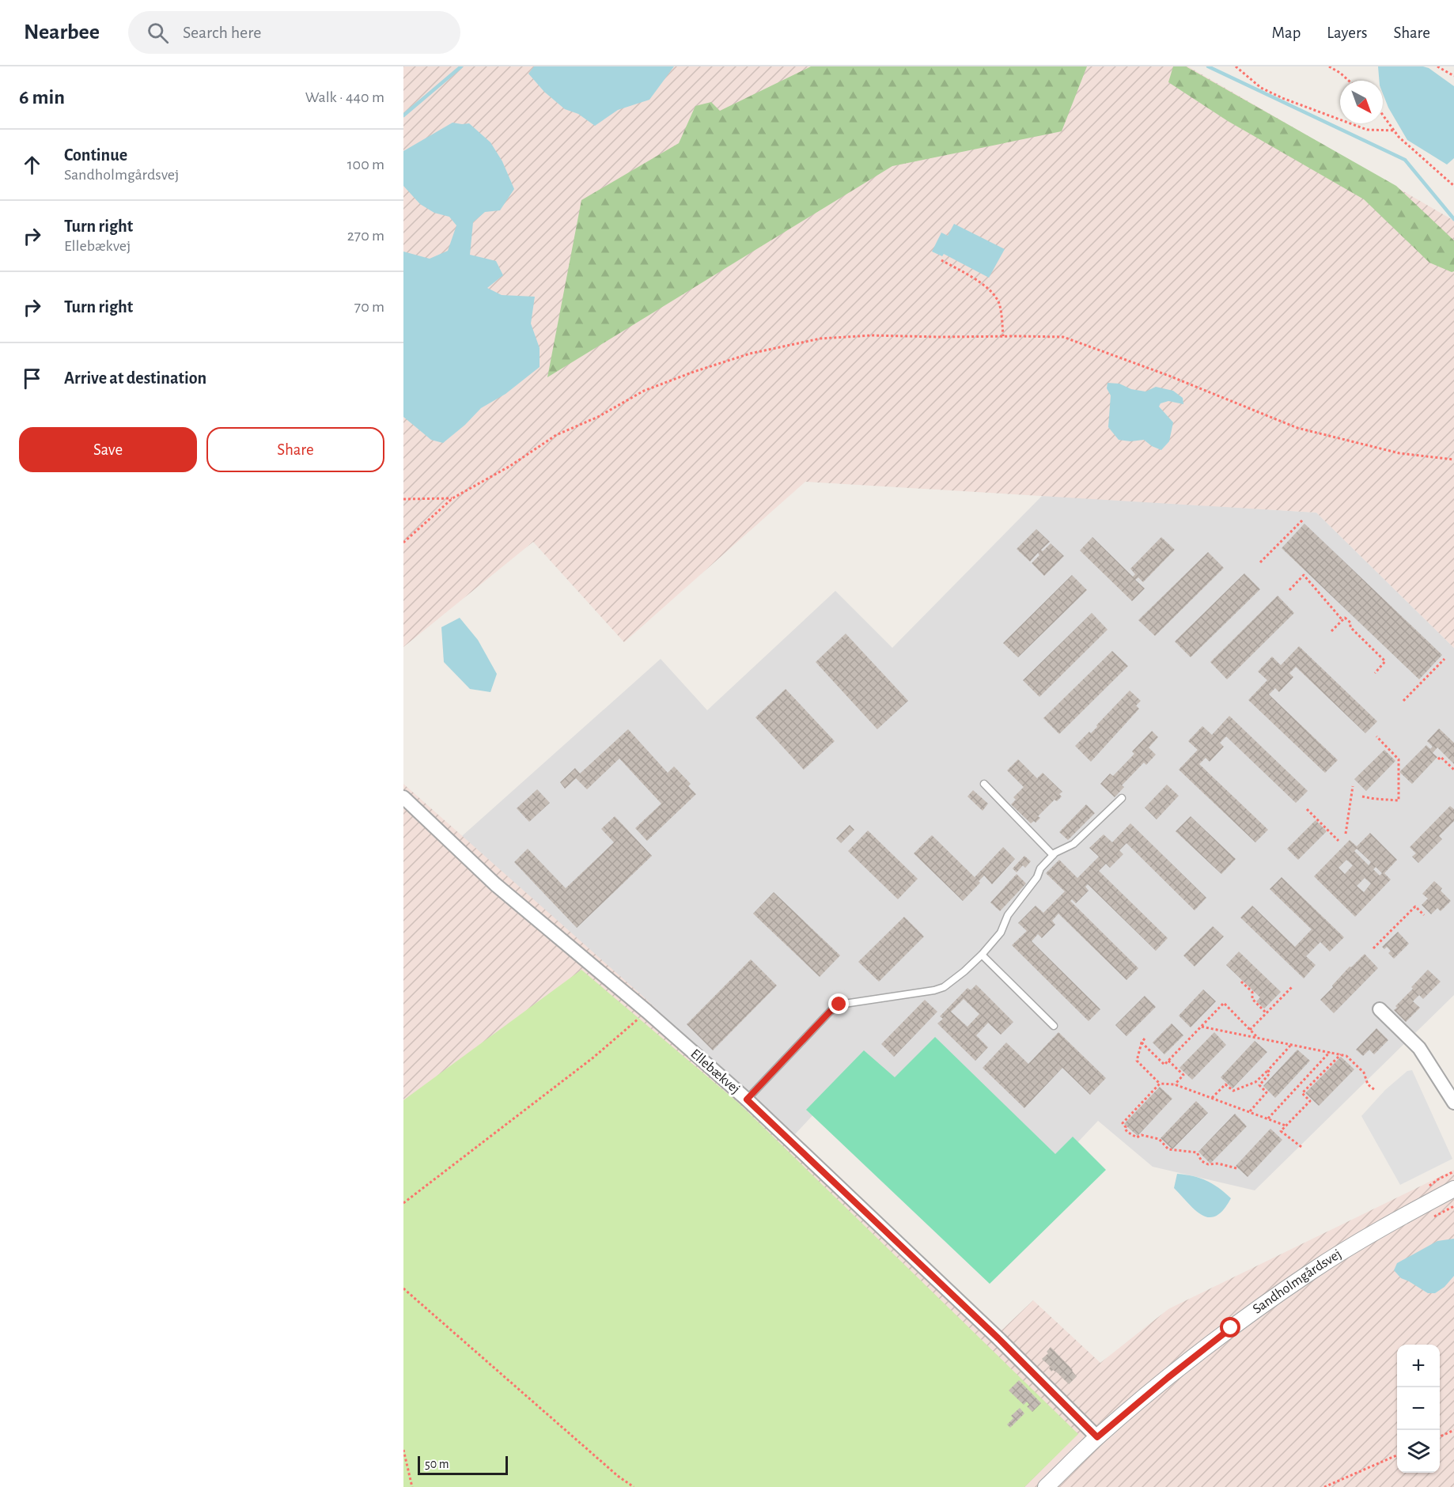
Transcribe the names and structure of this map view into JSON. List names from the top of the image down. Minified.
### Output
{"streets":{"street":["Ellebækvej","Sandholmgårdsvej"]},"crossings":[["Ellebækvej","Sandholmgårdsvej"]],"scale_bar":"50 m","north":"bottom right","page":{"header":"Nearbee","search":"Search here","nav":["Map","Layers","Share"],"heading":["6 min","Walk · 440 m"],"list":[["Continue","Sandholmgårdsvej","100 m"],["Turn right","Ellebækvej","270 m"],["Turn right","70 m"],"Arrive at destination"],"buttons":["Save","Share"],"map_buttons":["+","−"],"scale":"50 m"}}
